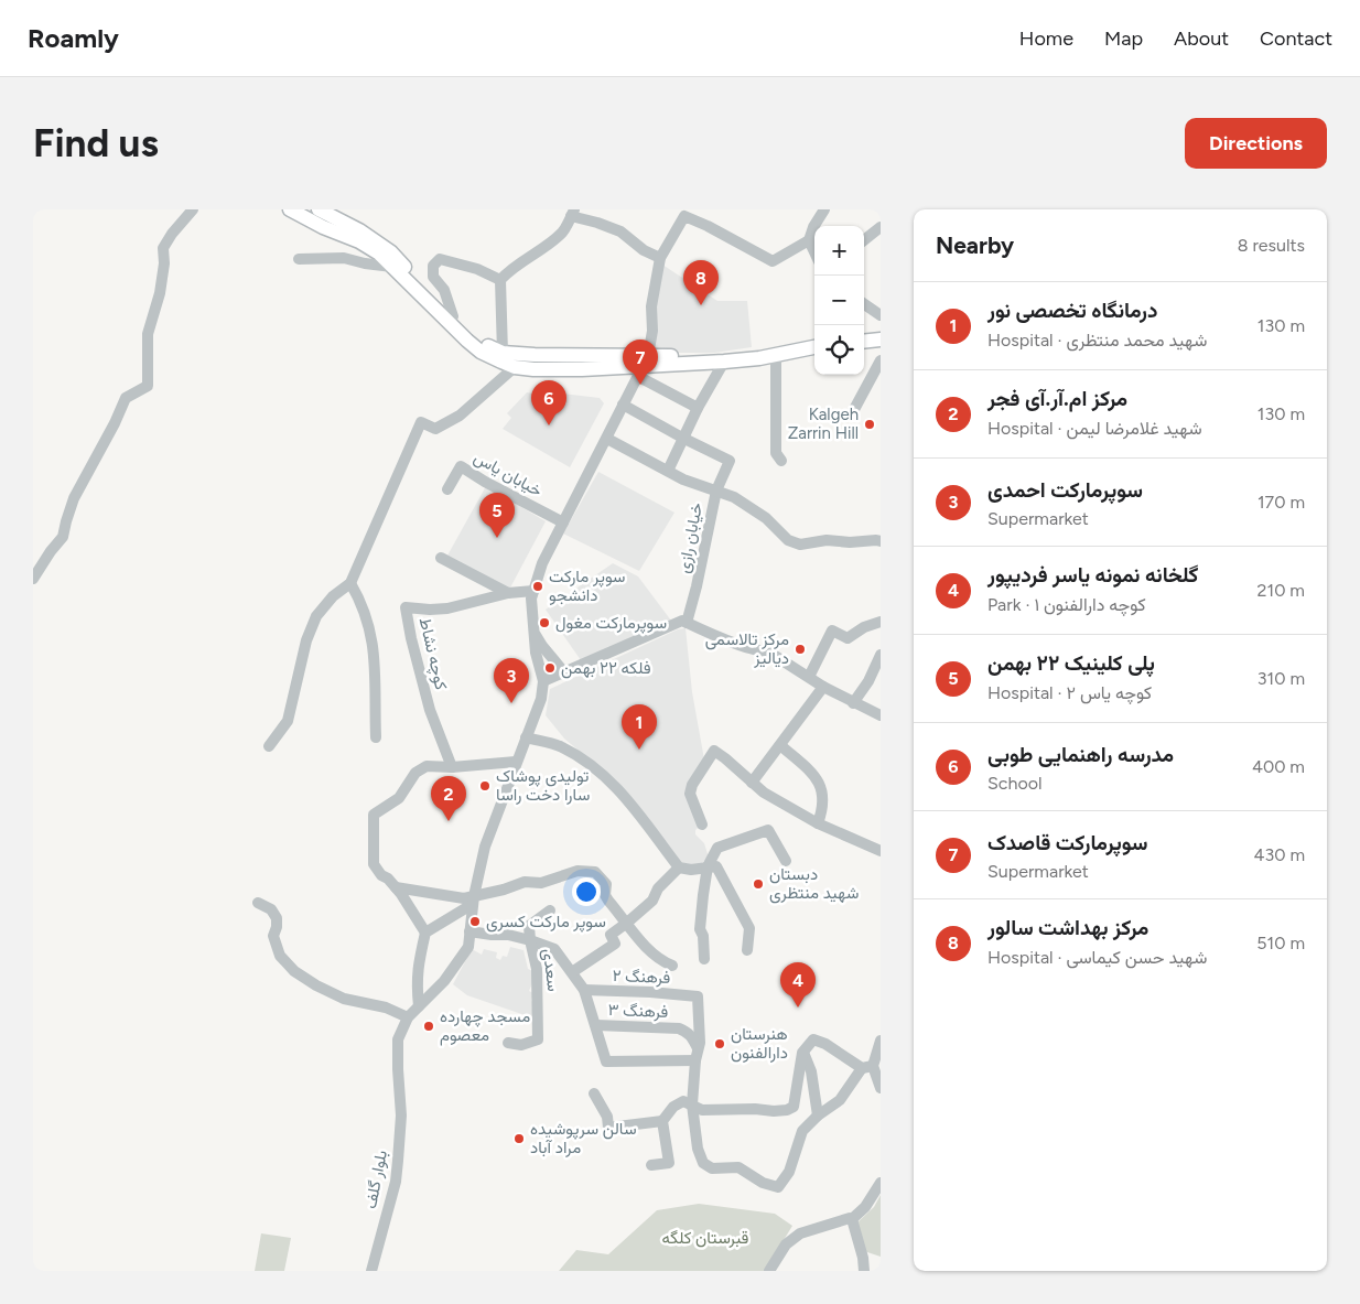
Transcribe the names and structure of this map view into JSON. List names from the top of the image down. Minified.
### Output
{"streets":{"street":["خیابان یاس","خیابان رازی","کوچه نشاط","سعدی","فرهنگ ۲","فرهنگ ۳","بلوار گلف"]},"crossings":[["فرهنگ ۲","فرهنگ ۳"]],"parks":["قبرستان کلگه"],"places":["Kalgeh Zarrin Hill","سوپر مارکت دانشجو","سوپرمارکت مغول","مرکز تالاسمی دیالیز","فلکه ۲۲ بهمن","تولیدی پوشاک سارا دخت راسا","دبستان شهید منتظری","سوپر مارکت کسری","مسجد چهارده معصوم","هنرستان دارالفنون","سالن سرپوشیده مراد آباد"],"page":{"header":"Roamly","nav":["Home","Map","About","Contact"],"buttons":"Directions","title":"Find us","heading":["Nearby","8 results"],"map_buttons":["+","−"],"pins":["8","7","6","5","3","1","2","4"],"list":[{"mark":"1","name":"درمانگاه تخصصی نور","note":"Hospital · شهید محمد منتظری","value":"130 m"},{"mark":"2","name":"مرکز ام.آر.آی فجر","note":"Hospital · شهید غلامرضا لیمن","value":"130 m"},{"mark":"3","name":"سوپرمارکت احمدی","note":"Supermarket","value":"170 m"},{"mark":"4","name":"گلخانه نمونه یاسر فردیپور","note":"Park · کوچه دارالفنون ۱","value":"210 m"},{"mark":"5","name":"پلی کلینیک ۲۲ بهمن","note":"Hospital · کوچه یاس ۲","value":"310 m"},{"mark":"6","name":"مدرسه راهنمایی طوبی","note":"School","value":"400 m"},{"mark":"7","name":"سوپرمارکت قاصدک","note":"Supermarket","value":"430 m"},{"mark":"8","name":"مرکز بهداشت سالور","note":"Hospital · شهید حسن کیماسی","value":"510 m"}]}}
